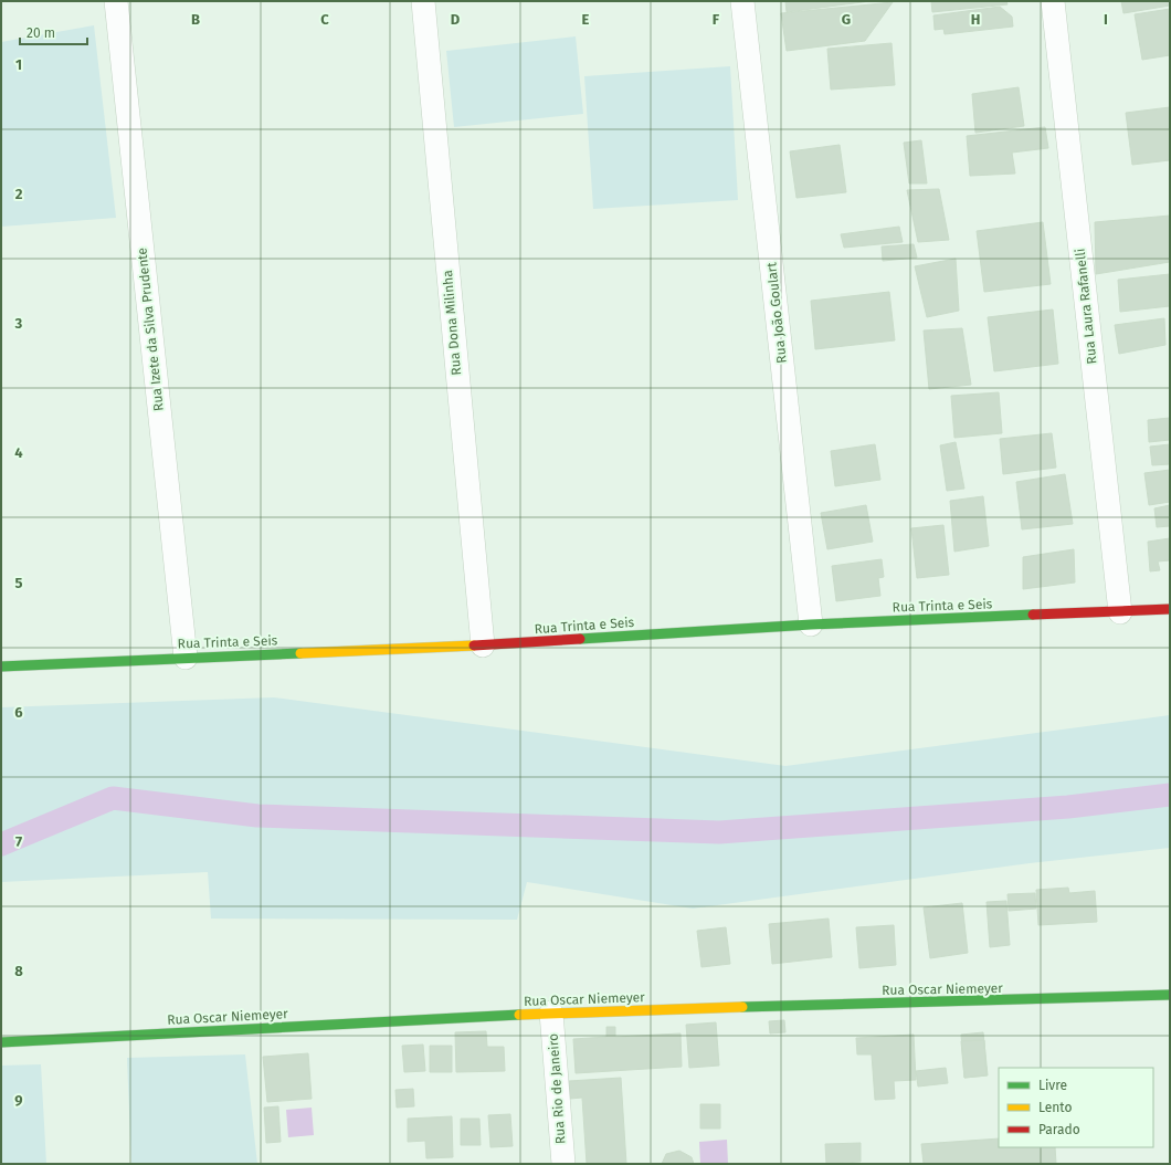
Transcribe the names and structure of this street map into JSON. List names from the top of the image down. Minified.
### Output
{"streets":{"street":["Rua Laura Rafanelli","Rua João Goulart","Rua Dona Milinha","Rua Izete da Silva Prudente","Rua Trinta e Seis","Rua Oscar Niemeyer","Rua Rio de Janeiro"]},"crossings":[["Rua Laura Rafanelli","Rua Trinta e Seis"],["Rua João Goulart","Rua Trinta e Seis"],["Rua Dona Milinha","Rua Trinta e Seis"],["Rua Izete da Silva Prudente","Rua Trinta e Seis"],["Rua Oscar Niemeyer","Rua Rio de Janeiro"]],"legend":["Livre","Lento","Parado"],"scale_bar":"20 m","grid":{"columns":["B","C","D","E","F","G","H","I"],"rows":["1","2","3","4","5","6","7","8","9"]}}
